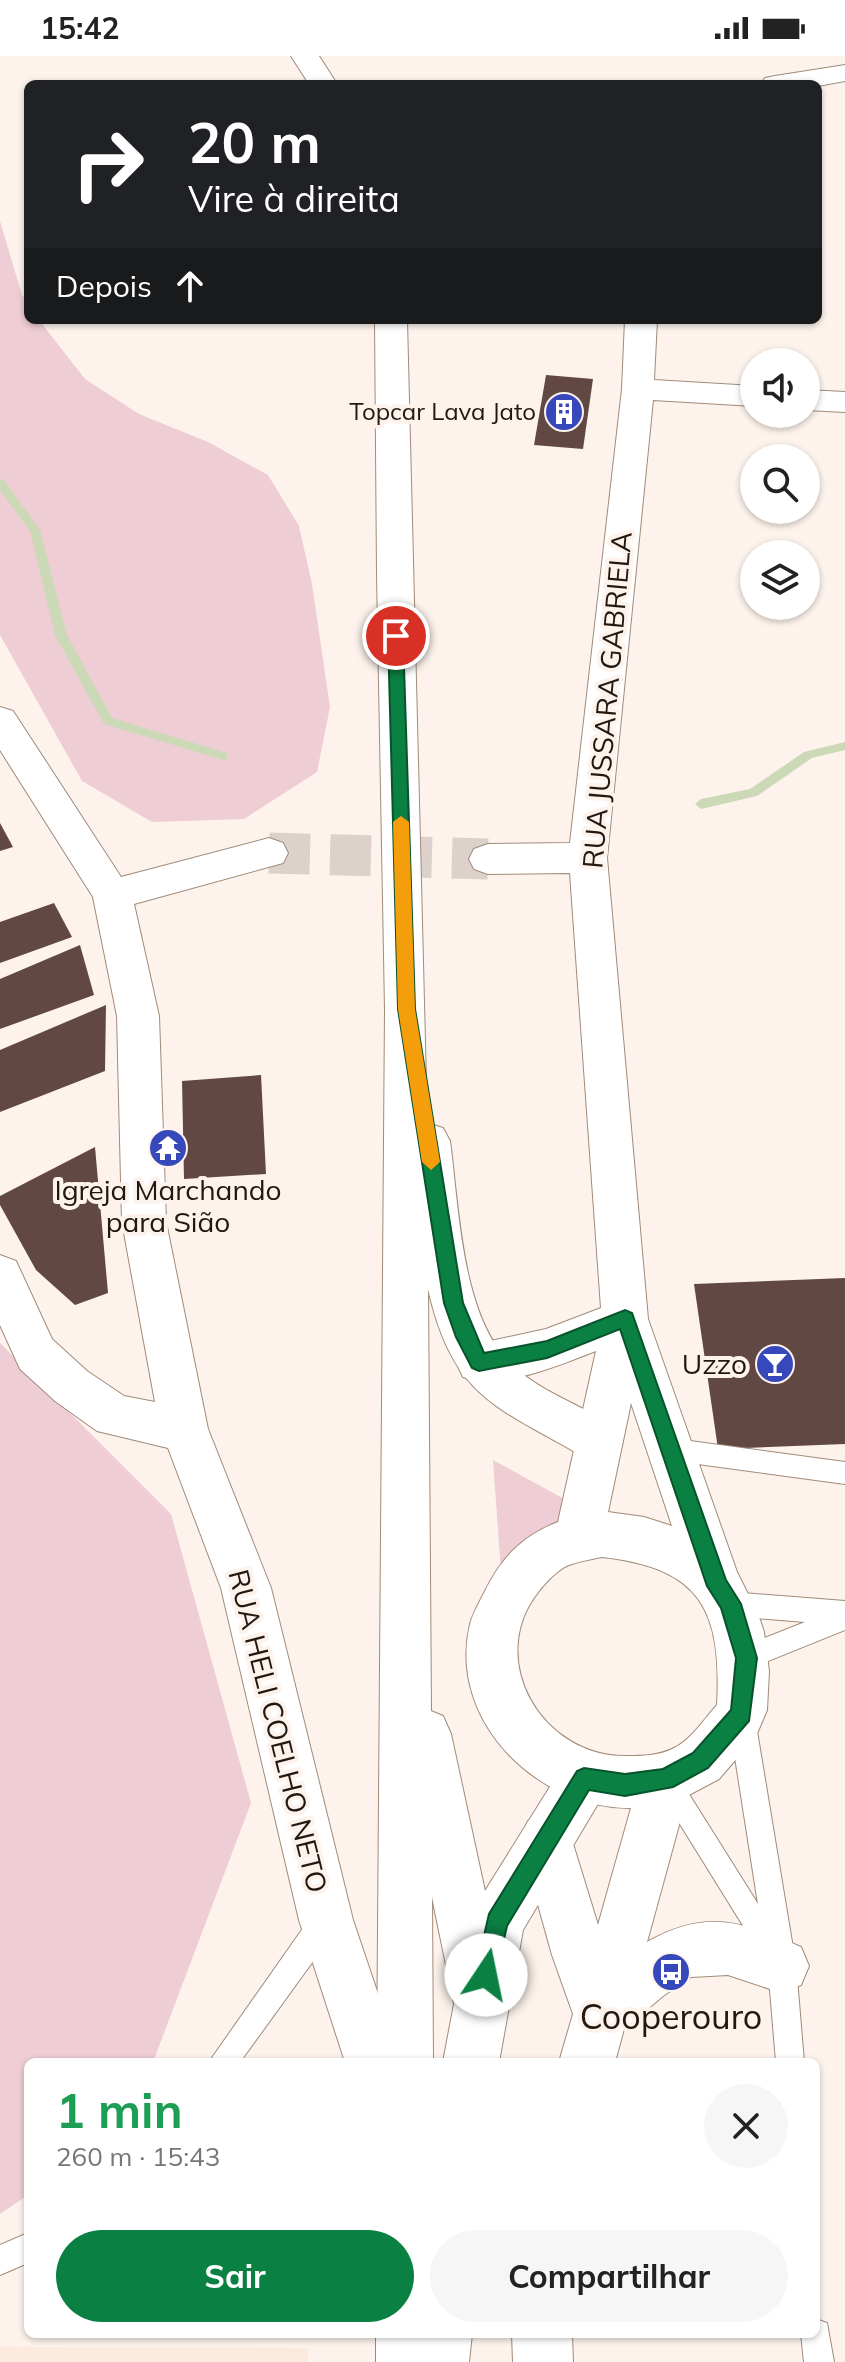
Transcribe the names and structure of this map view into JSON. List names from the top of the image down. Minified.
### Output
{"streets":{"street":["RUA JUSSARA GABRIELA","RUA HELI COELHO NETO"]},"places":{"building":["Topcar Lava Jato"],"temple":["Igreja Marchando para Sião"],"bar":["Uzzo"],"bus stop":["Cooperouro"]},"page":{"status":"15:42","turn":["20 m","Vire à direita"],"then":"Depois","heading":["1 min","260 m · 15:43"],"buttons":["Sair","Compartilhar"]}}
